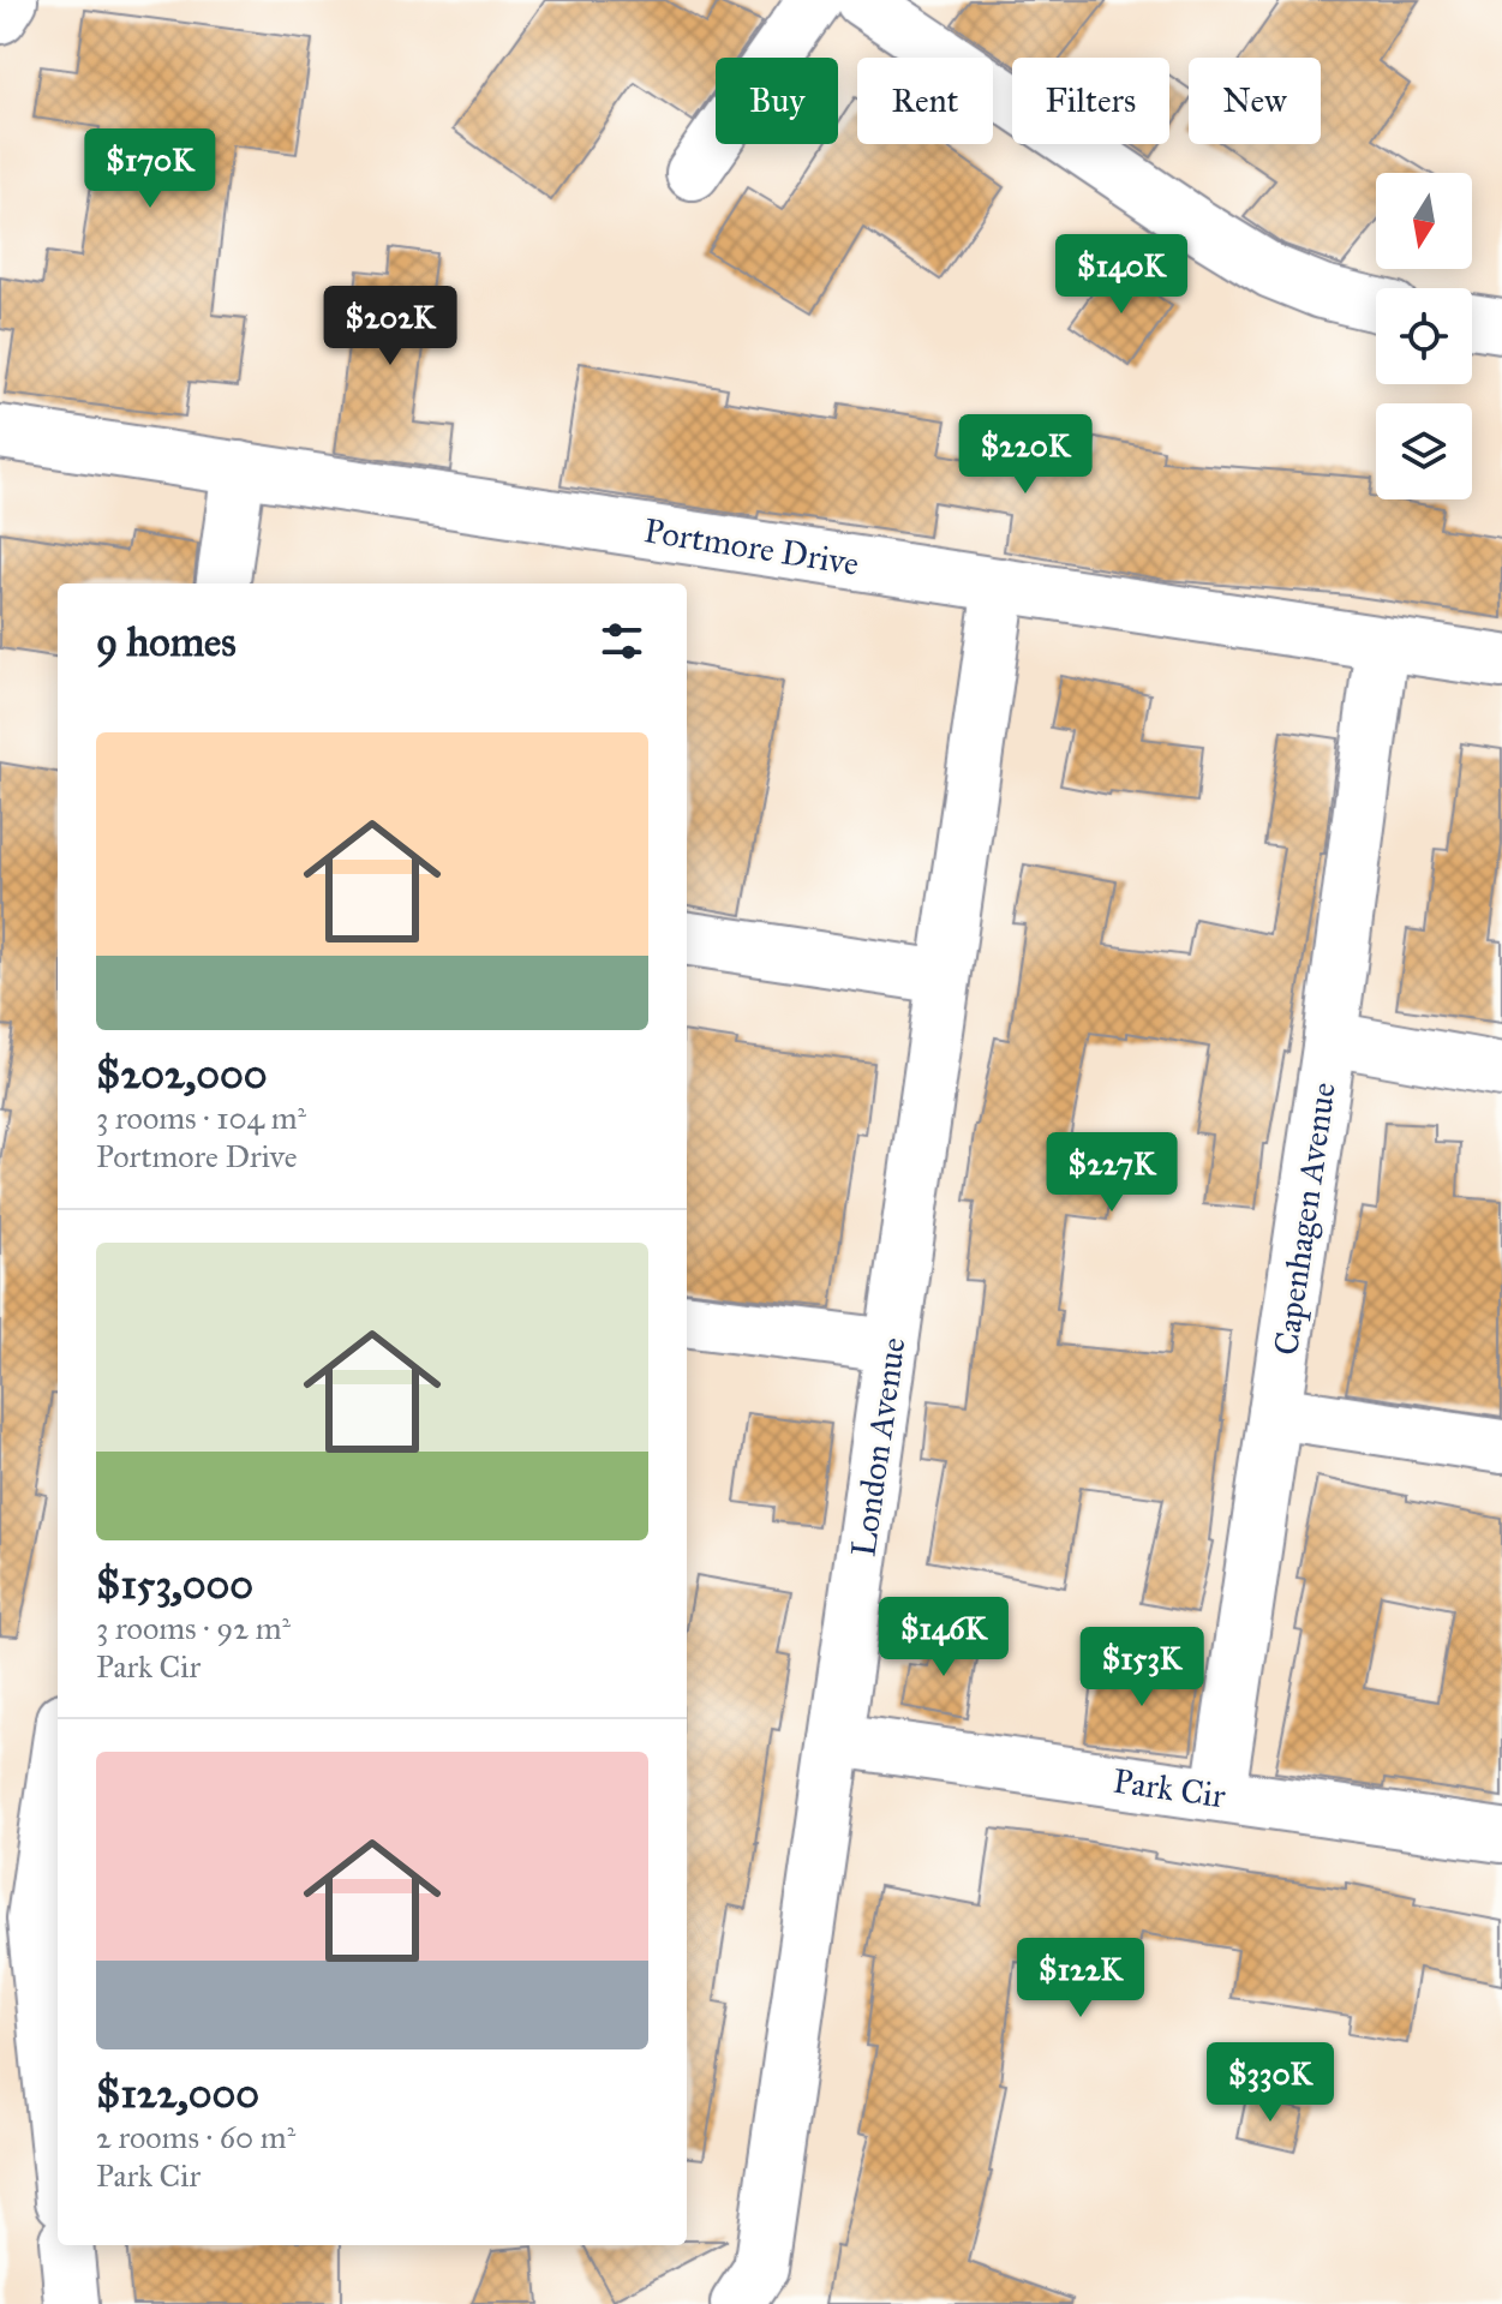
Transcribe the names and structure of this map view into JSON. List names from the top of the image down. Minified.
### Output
{"streets":{"street":["Portmore Drive","Capenhagen Avenue","London Avenue","Park Cir"]},"crossings":[["Portmore Drive","Capenhagen Avenue"],["Portmore Drive","London Avenue"],["Capenhagen Avenue","Park Cir"],["London Avenue","Park Cir"]],"north":"bottom","page":{"chip":["Buy","Rent","Filters","New"],"price":["$170K","$140K","$202K","$220K","$227K","$146K","$153K","$122K","$330K"],"heading":"9 homes","list":[{"name":"$202,000","note":"3 rooms · 104 m² · Portmore Drive"},{"name":"$153,000","note":"3 rooms · 92 m² · Park Cir"},{"name":"$122,000","note":"2 rooms · 60 m² · Park Cir"}]}}
